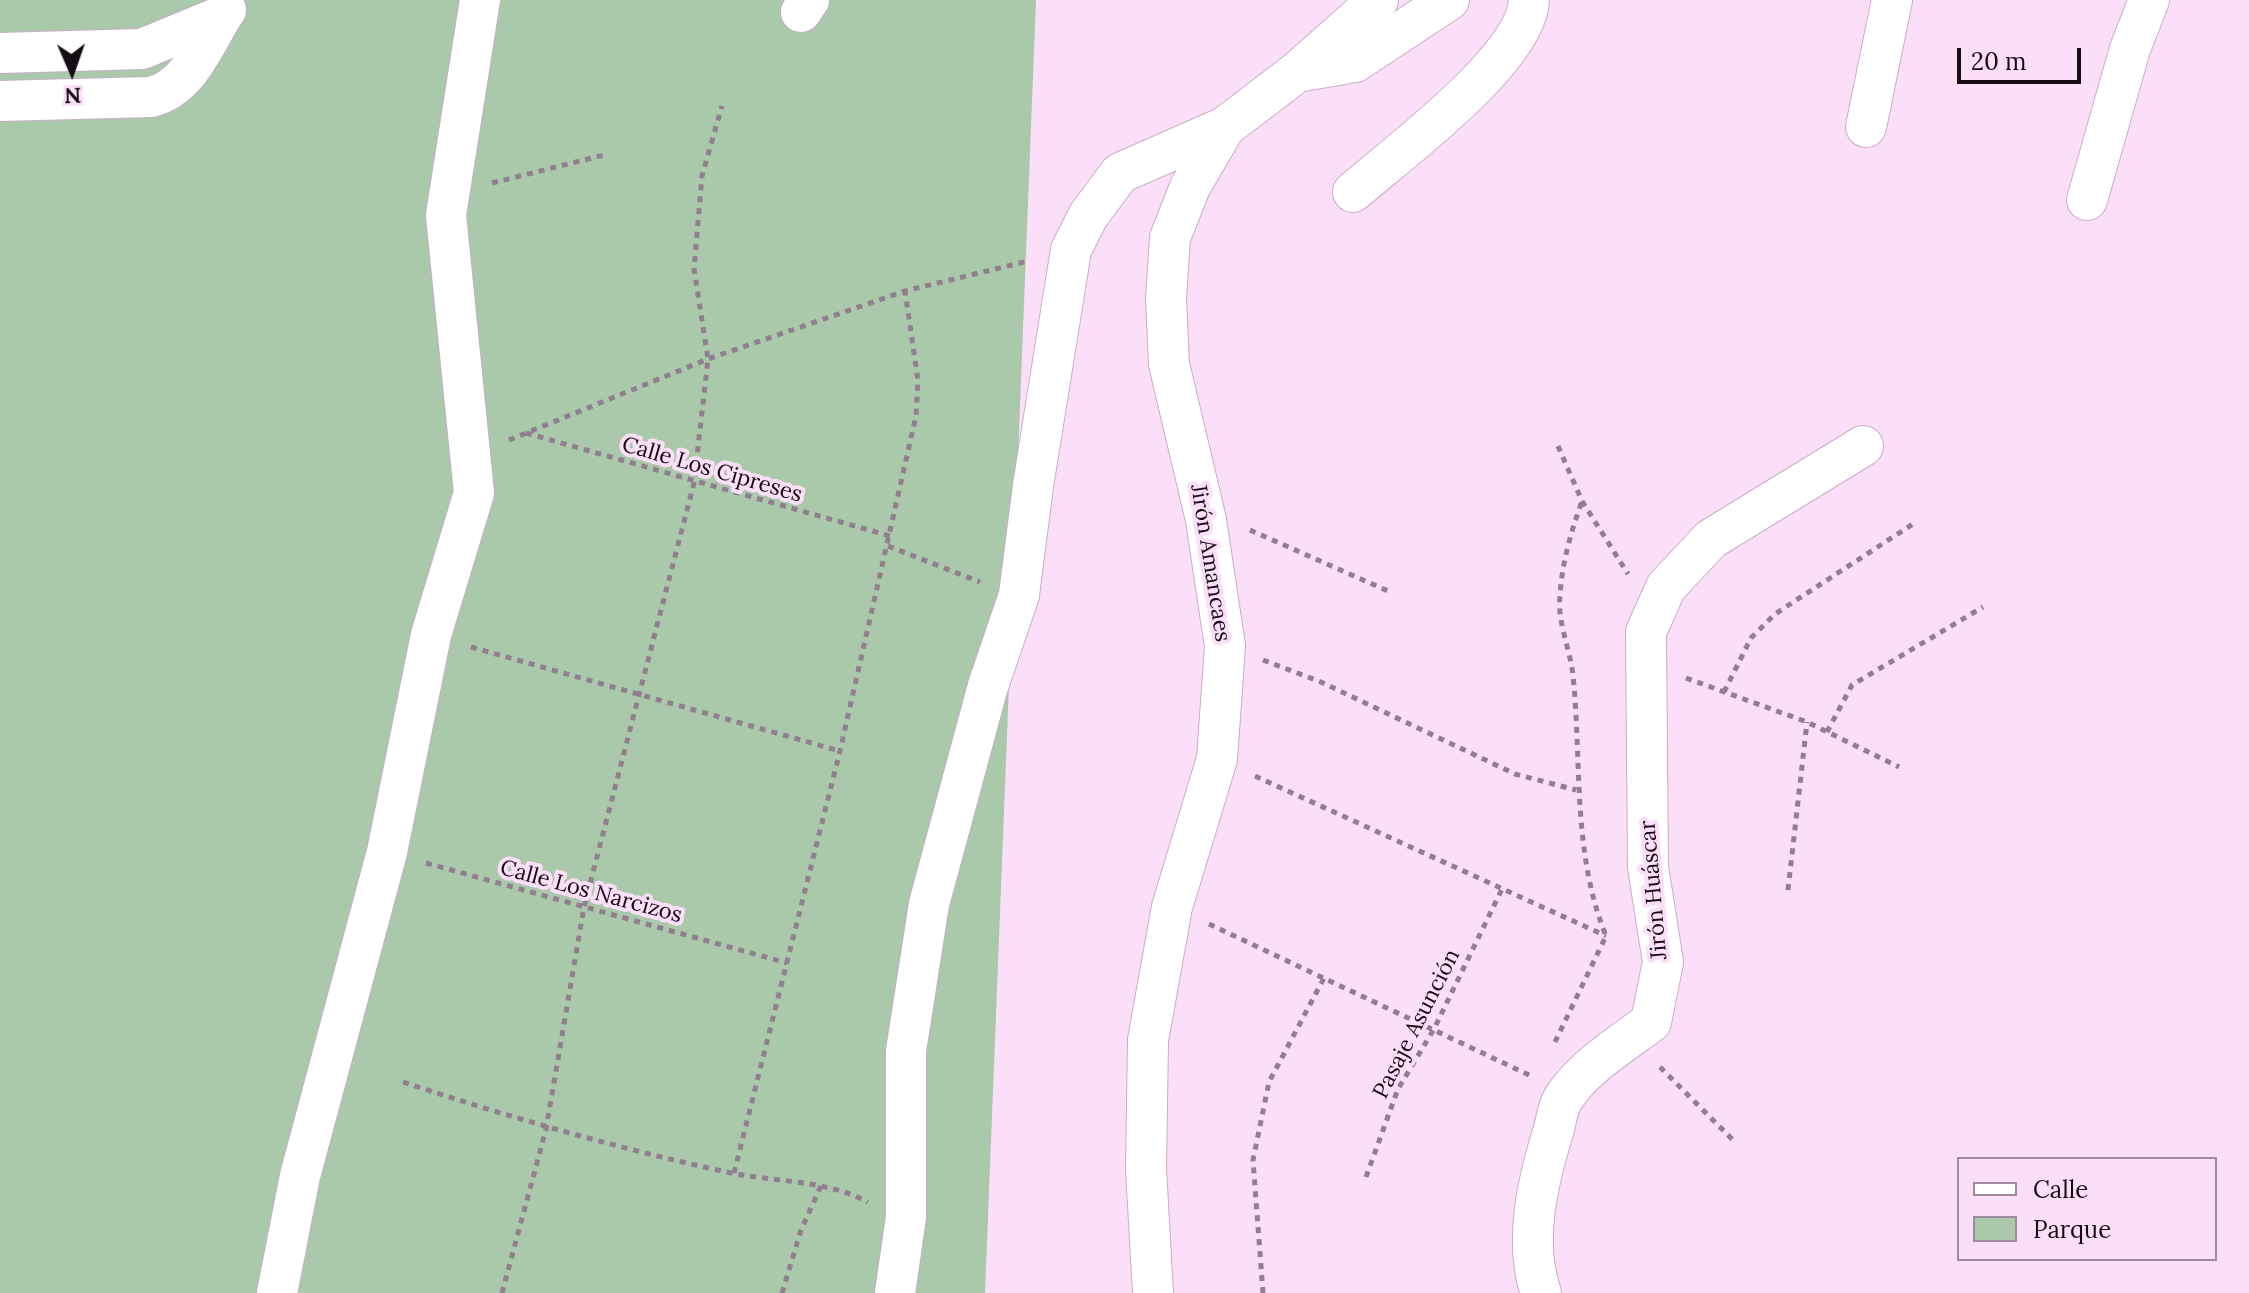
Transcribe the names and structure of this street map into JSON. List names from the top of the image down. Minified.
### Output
{"streets":{"street":["Jirón Amancaes","Jirón Huáscar"],"path":["Calle Los Cipreses","Calle Los Narcizos","Pasaje Asunción"]},"legend":["Calle","Parque"],"scale_bar":"20 m","north":"bottom"}
